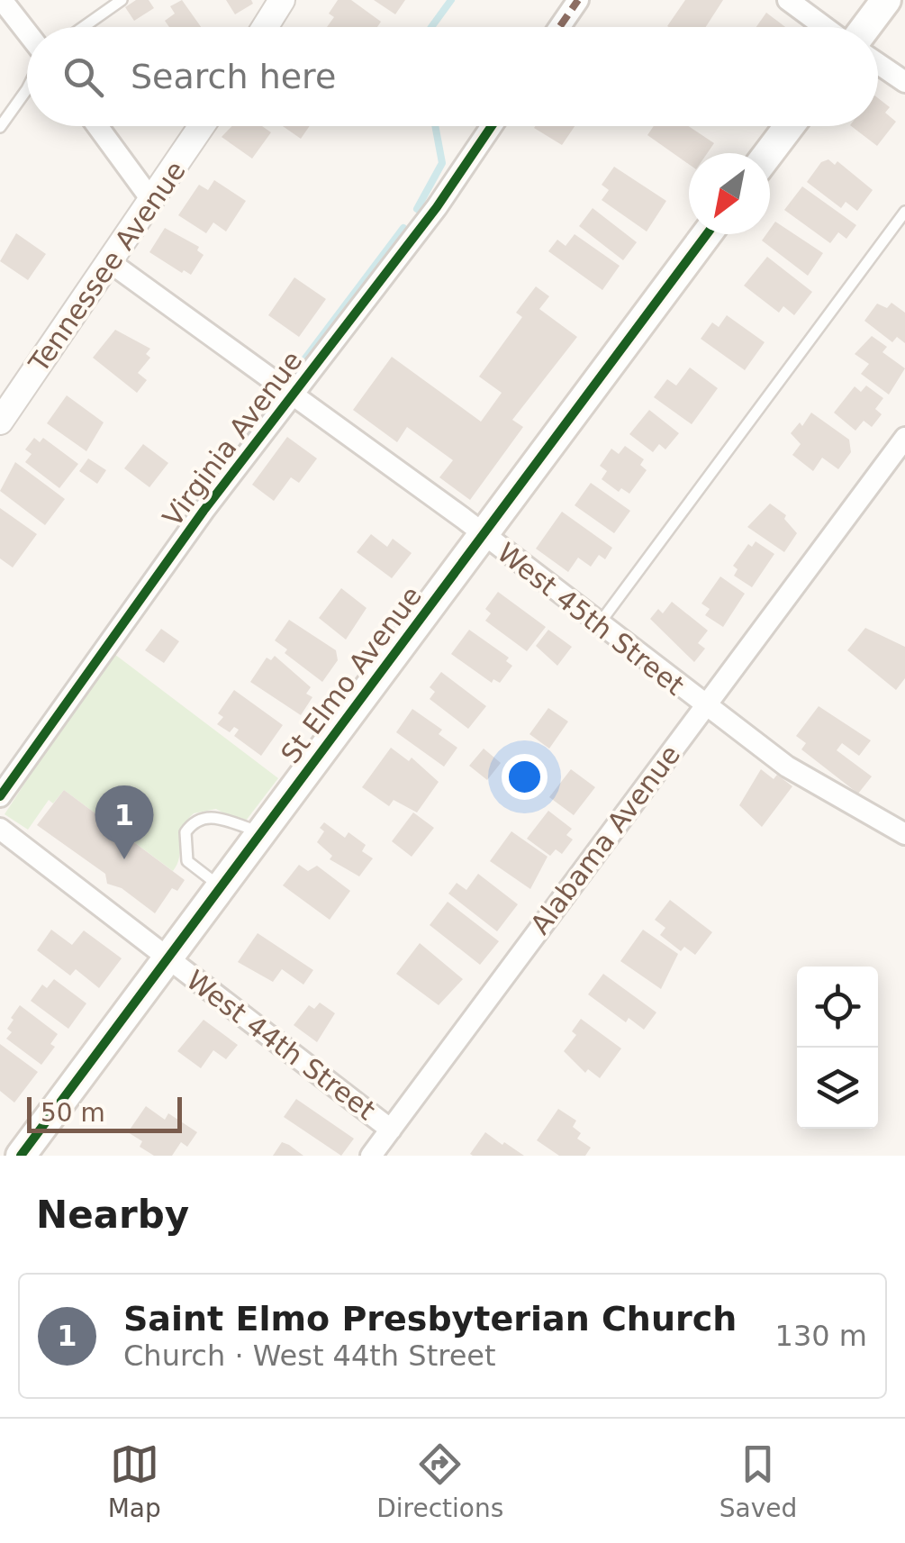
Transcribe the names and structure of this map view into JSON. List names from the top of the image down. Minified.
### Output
{"streets":{"main road":["St Elmo Avenue"],"street":["Tennessee Avenue","Virginia Avenue","West 45th Street","Alabama Avenue","West 44th Street"]},"crossings":[["Tennessee Avenue","West 45th Street"],["Virginia Avenue","West 45th Street"],["West 45th Street","St Elmo Avenue"],["West 45th Street","Alabama Avenue"],["St Elmo Avenue","West 44th Street"],["Alabama Avenue","West 44th Street"]],"scale_bar":"50 m","north":"bottom left","page":{"search":"Search here","pins":"1","scale":"50 m","heading":"Nearby","list":[{"mark":"1","name":"Saint Elmo Presbyterian Church","note":"Church · West 44th Street","value":"130 m"}],"nav":["Map","Directions","Saved"]}}
